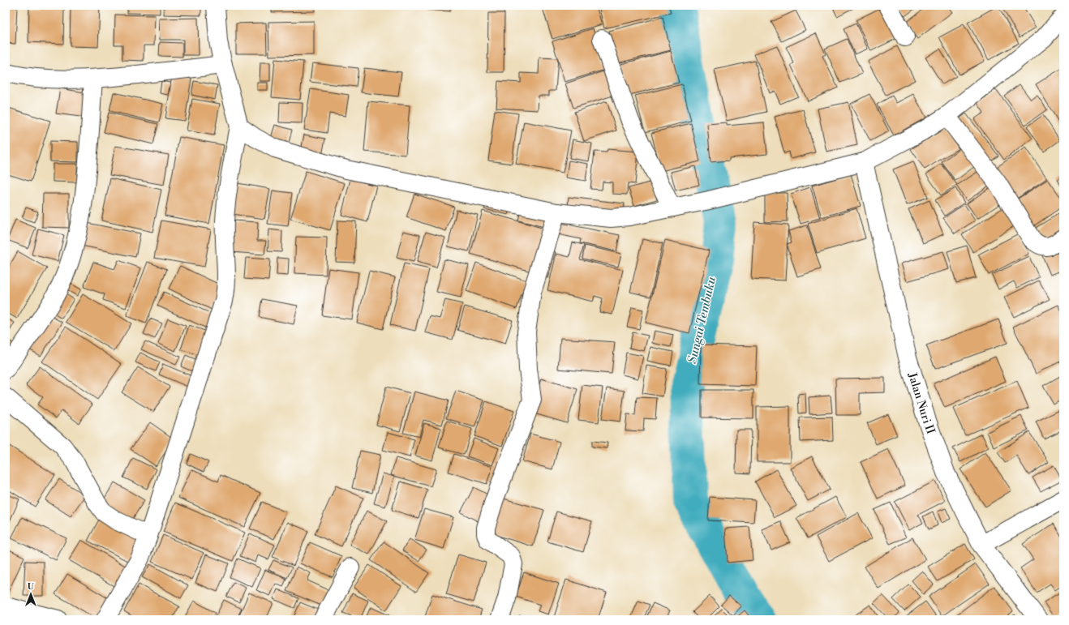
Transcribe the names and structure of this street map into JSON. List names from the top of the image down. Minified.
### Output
{"streets":{"street":["Jalan Nuri II"]},"water":["Sungai Tembuku"],"north":"top"}
